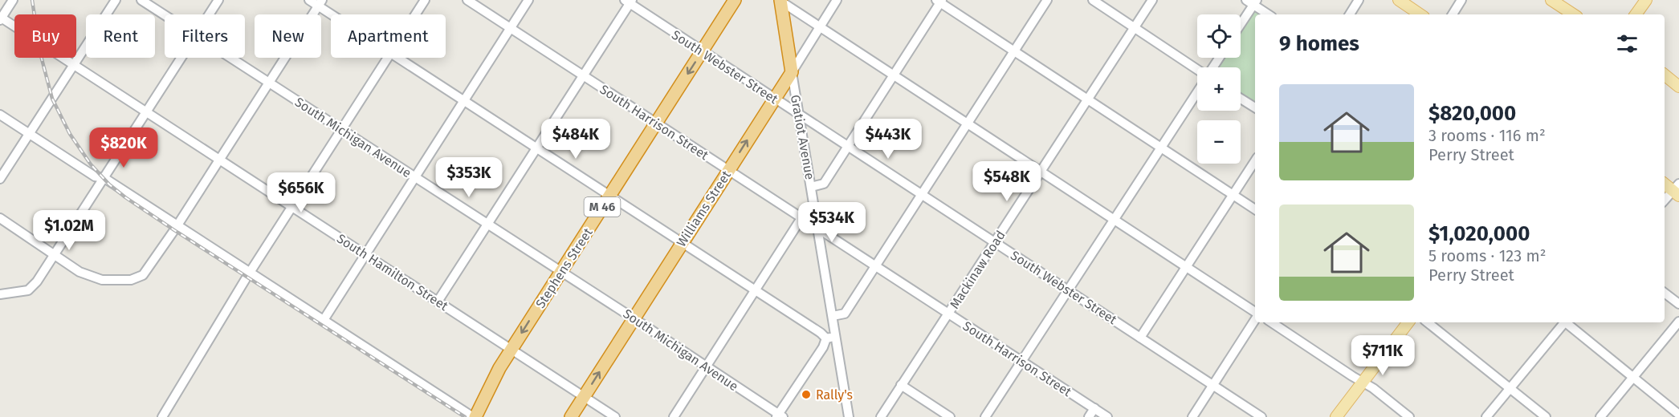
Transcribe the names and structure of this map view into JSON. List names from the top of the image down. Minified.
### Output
{"streets":{"highway":["Gratiot Avenue","M 46","Williams Street","Stephens Street"],"street":["South Webster Street","South Harrison Street","South Michigan Avenue","Mackinaw Road","South Hamilton Street"]},"crossings":[["South Webster Street","Gratiot Avenue"],["South Webster Street","Williams Street"],["South Webster Street","Stephens Street"],["South Webster Street","Mackinaw Road"],["South Harrison Street","Gratiot Avenue"],["South Harrison Street","Williams Street"],["South Harrison Street","Stephens Street"],["South Harrison Street","Mackinaw Road"],["South Michigan Avenue","Williams Street"],["South Michigan Avenue","Stephens Street"],["Gratiot Avenue","Williams Street"],["Williams Street","South Hamilton Street"],["Stephens Street","South Hamilton Street"]],"one_way":["Stephens Street"],"places":["Rally's"],"page":{"map_buttons":["+","−"],"chip":["Buy","Rent","Filters","New","Apartment"],"heading":"9 homes","list":[{"name":"$820,000","note":"3 rooms · 116 m² · Perry Street"},{"name":"$1,020,000","note":"5 rooms · 123 m² · Perry Street"}],"price":["$484K","$443K","$820K","$353K","$548K","$656K","$534K","$1.02M","$711K"]}}
